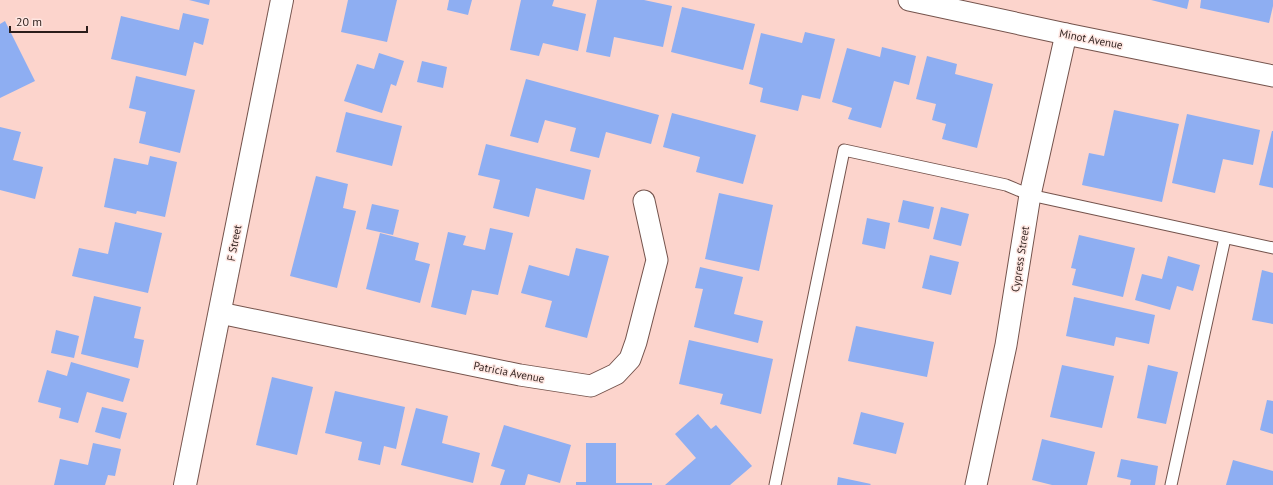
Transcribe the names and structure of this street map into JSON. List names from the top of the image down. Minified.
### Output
{"streets":{"main road":["F Street"],"street":["Minot Avenue","Cypress Street","Patricia Avenue"]},"crossings":[["Minot Avenue","Cypress Street"],["F Street","Patricia Avenue"]],"scale_bar":"20 m"}
